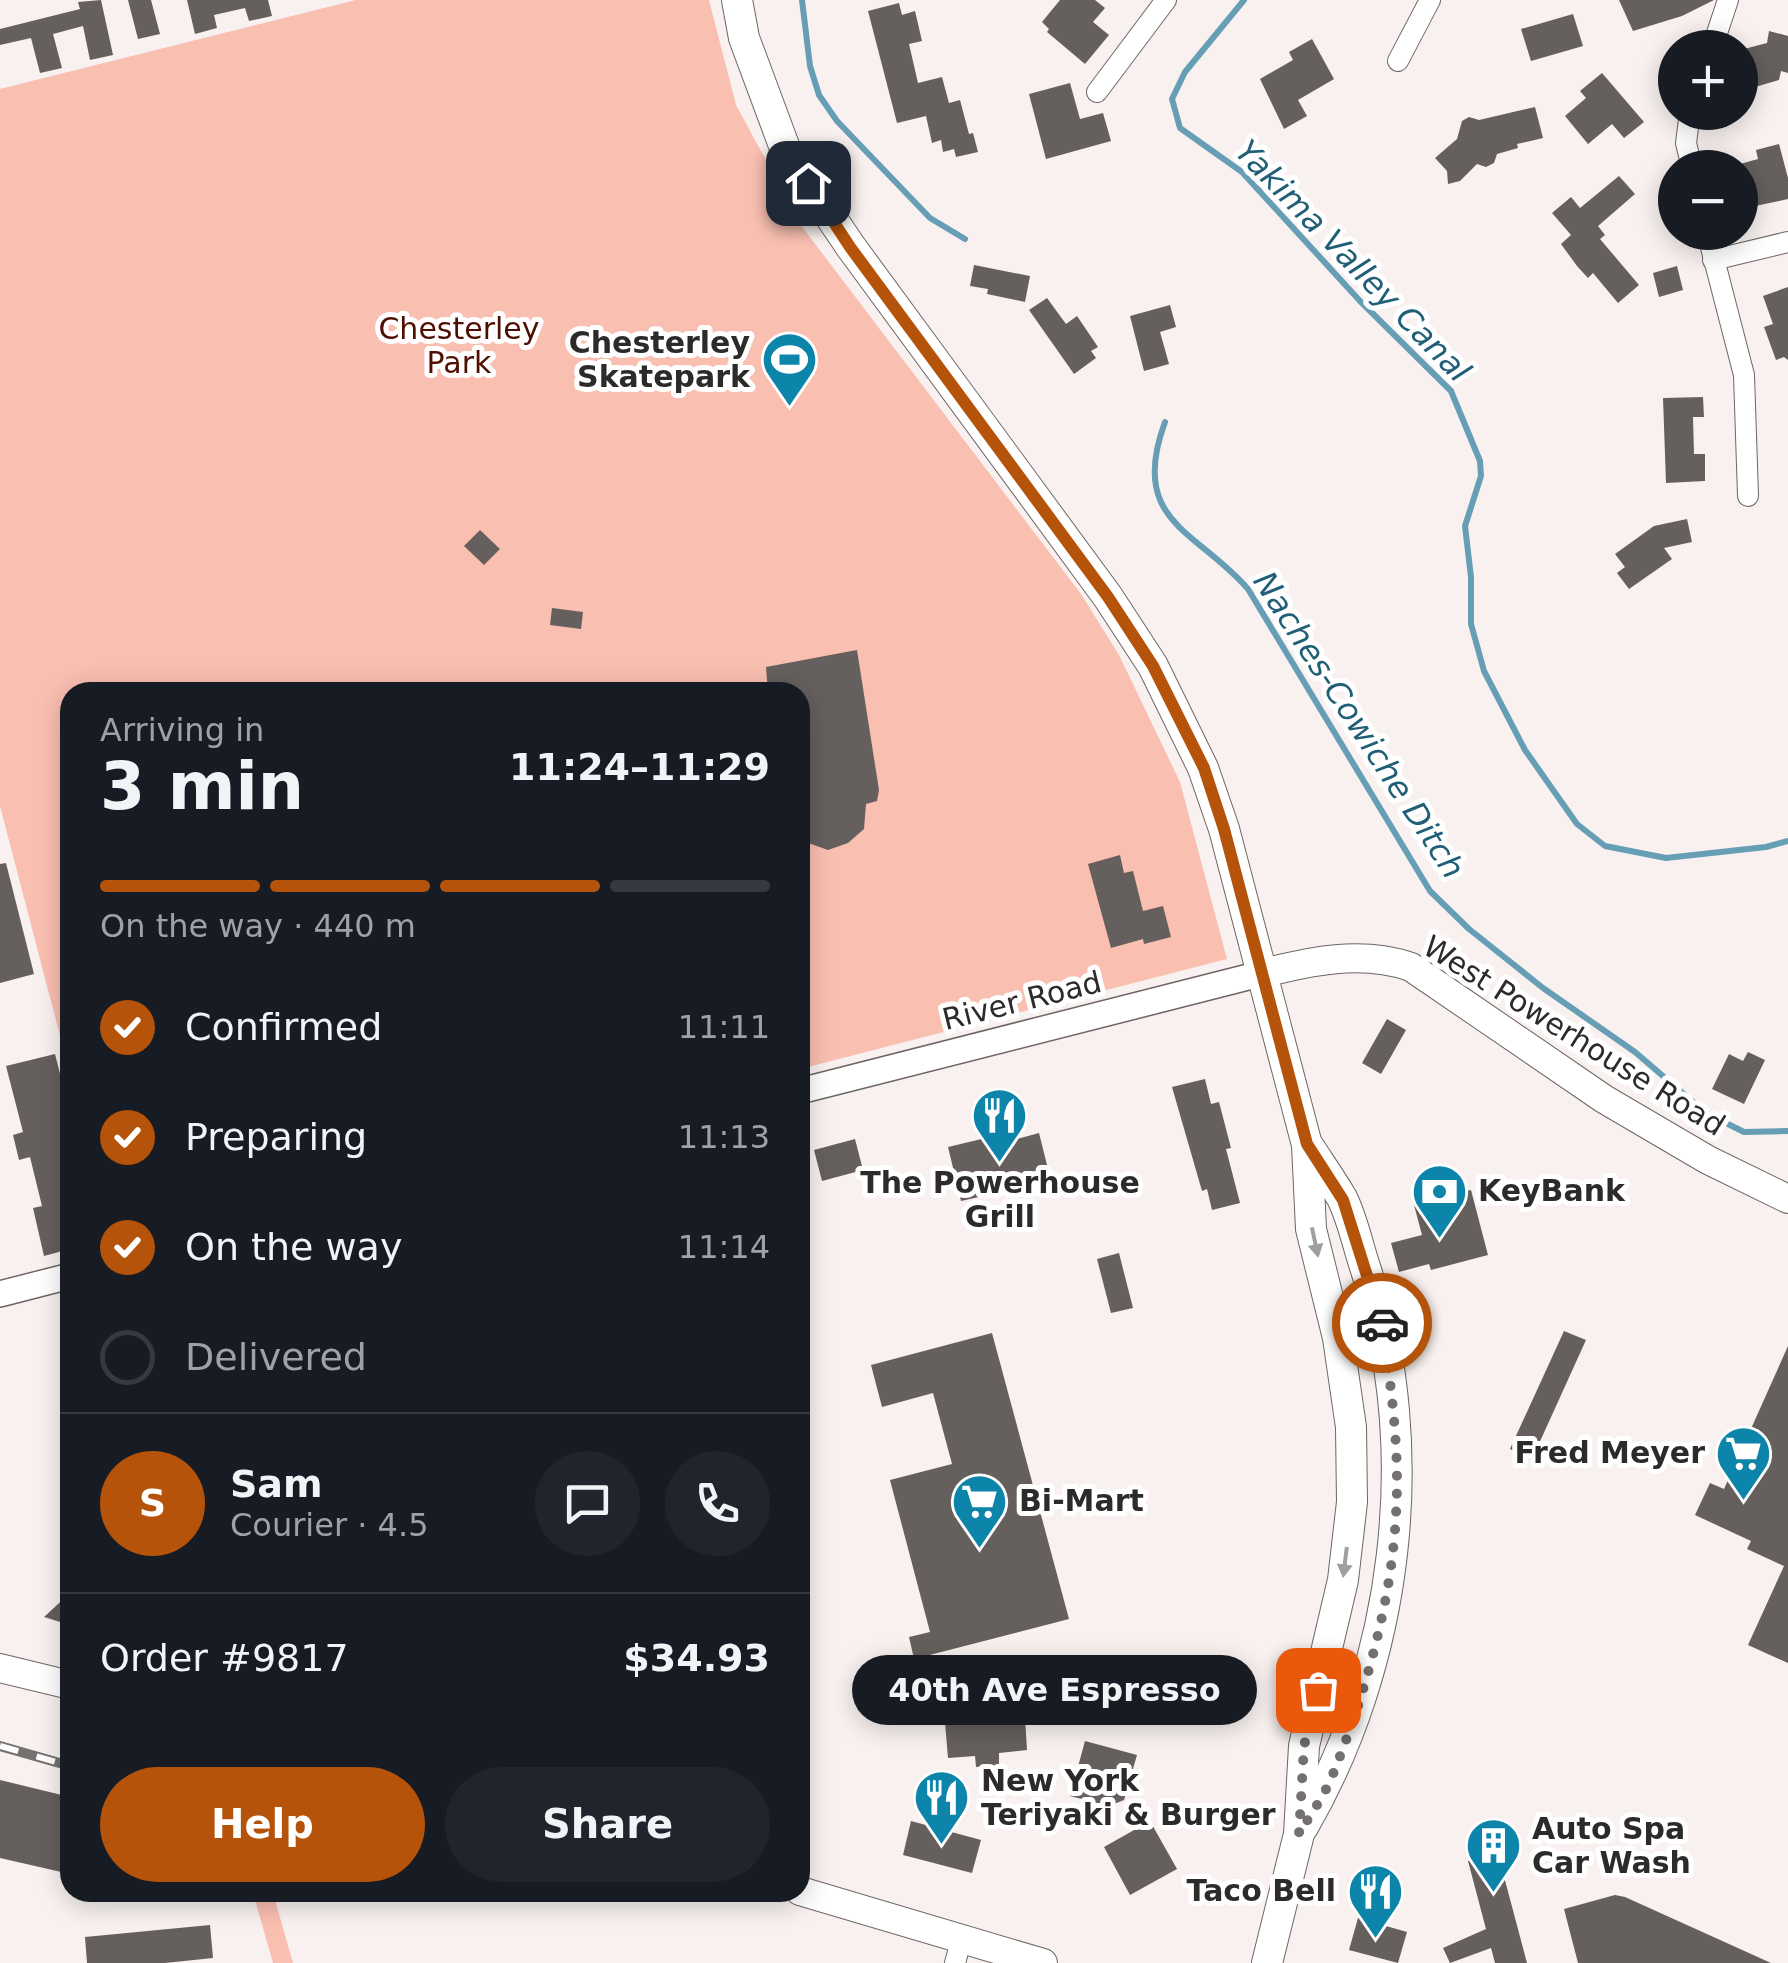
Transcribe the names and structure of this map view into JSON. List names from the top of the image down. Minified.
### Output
{"streets":{"main road":["West Powerhouse Road"],"street":["River Road"]},"crossings":[["River Road","West Powerhouse Road"]],"water":["Yakima Valley Canal","Naches-Cowiche Ditch"],"parks":["Chesterley Park"],"places":{"sports":["Chesterley Skatepark"],"restaurant":["The Powerhouse Grill","New York Teriyaki & Burger","Taco Bell"],"bank":["KeyBank"],"supermarket":["Fred Meyer","Bi-Mart"],"other":["40th Ave Espresso"],"building":["Auto Spa Car Wash"]},"page":{"map_buttons":["+","−"],"heading":["3 min","Arriving in","11:24–11:29"],"panel":["Sam","Courier · 4.5","Order #9817","$34.93"],"bar":"On the way · 440 m","list":[["Confirmed","11:11"],["Preparing","11:13"],["On the way","11:14"],"Delivered"],"round":"S","bubble":"40th Ave Espresso","buttons":["Help","Share"]}}
